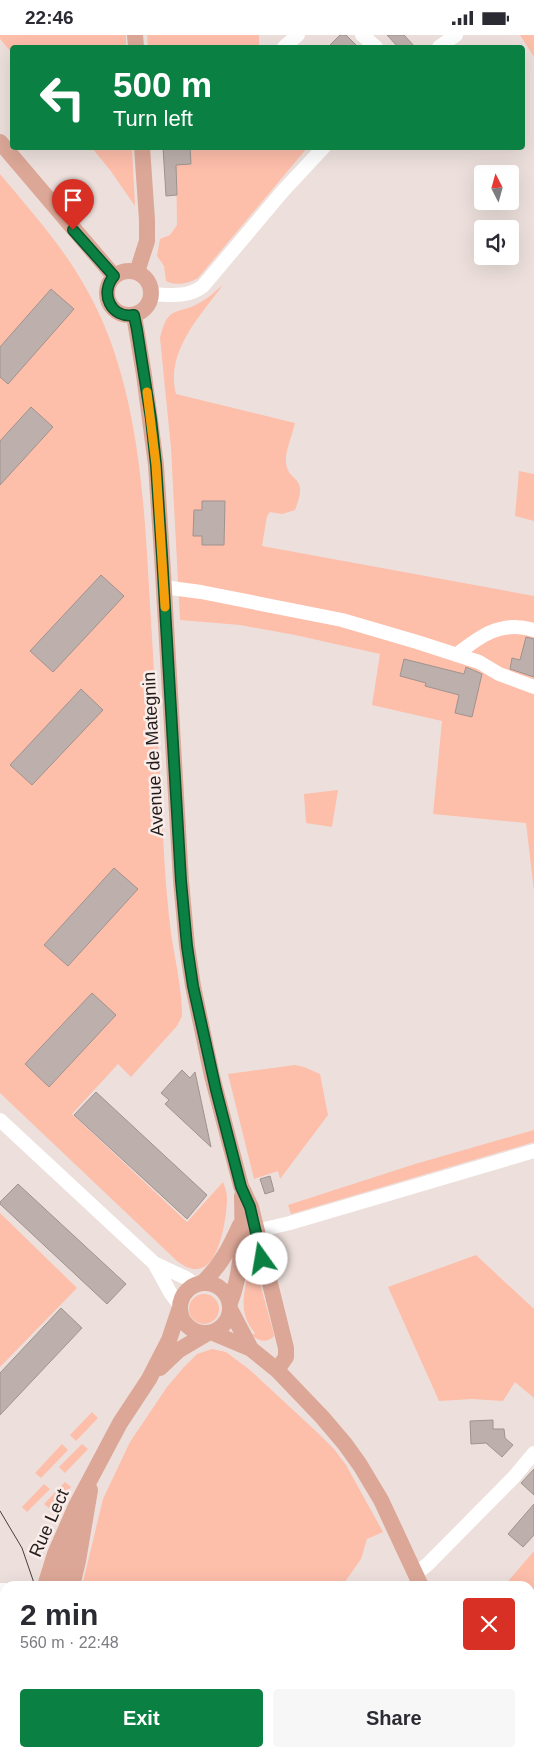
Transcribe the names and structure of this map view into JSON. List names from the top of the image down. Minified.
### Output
{"streets":{"main road":["Avenue de Mategnin","Rue Lect"]},"crossings":[["Avenue de Mategnin","Rue Lect"]],"north":"top","page":{"status":"22:46","turn":["500 m","Turn left"],"heading":["2 min","560 m · 22:48"],"buttons":["Exit","Share"]}}
